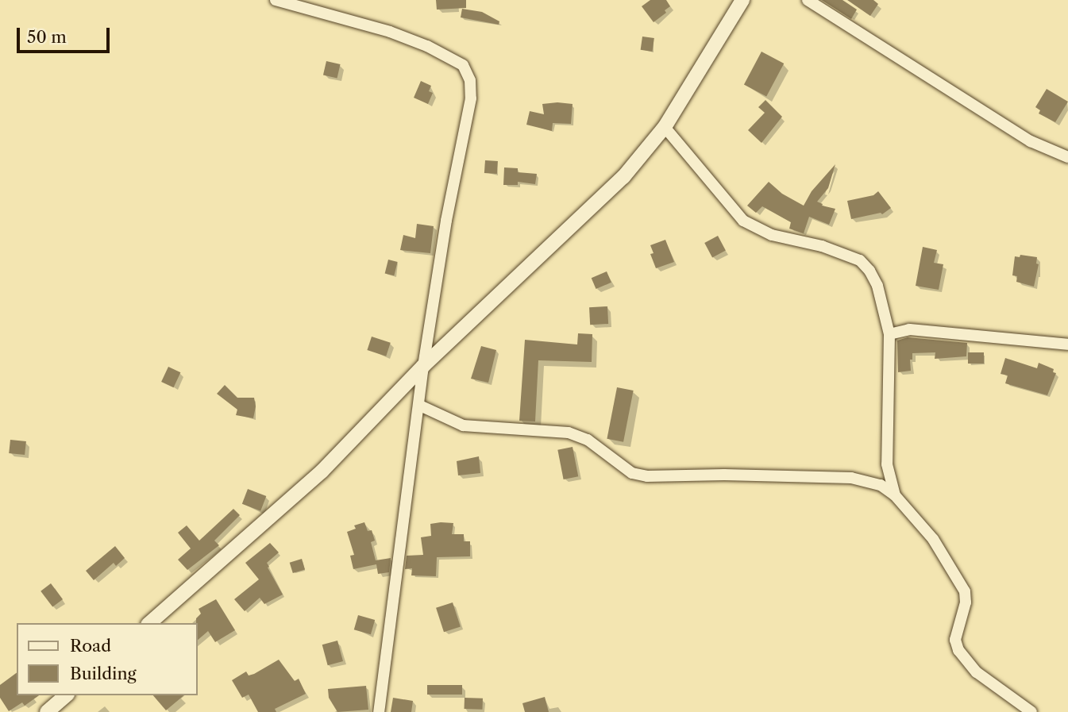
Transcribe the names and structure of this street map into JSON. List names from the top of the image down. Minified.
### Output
{"legend":["Road","Building"],"scale_bar":"50 m"}
